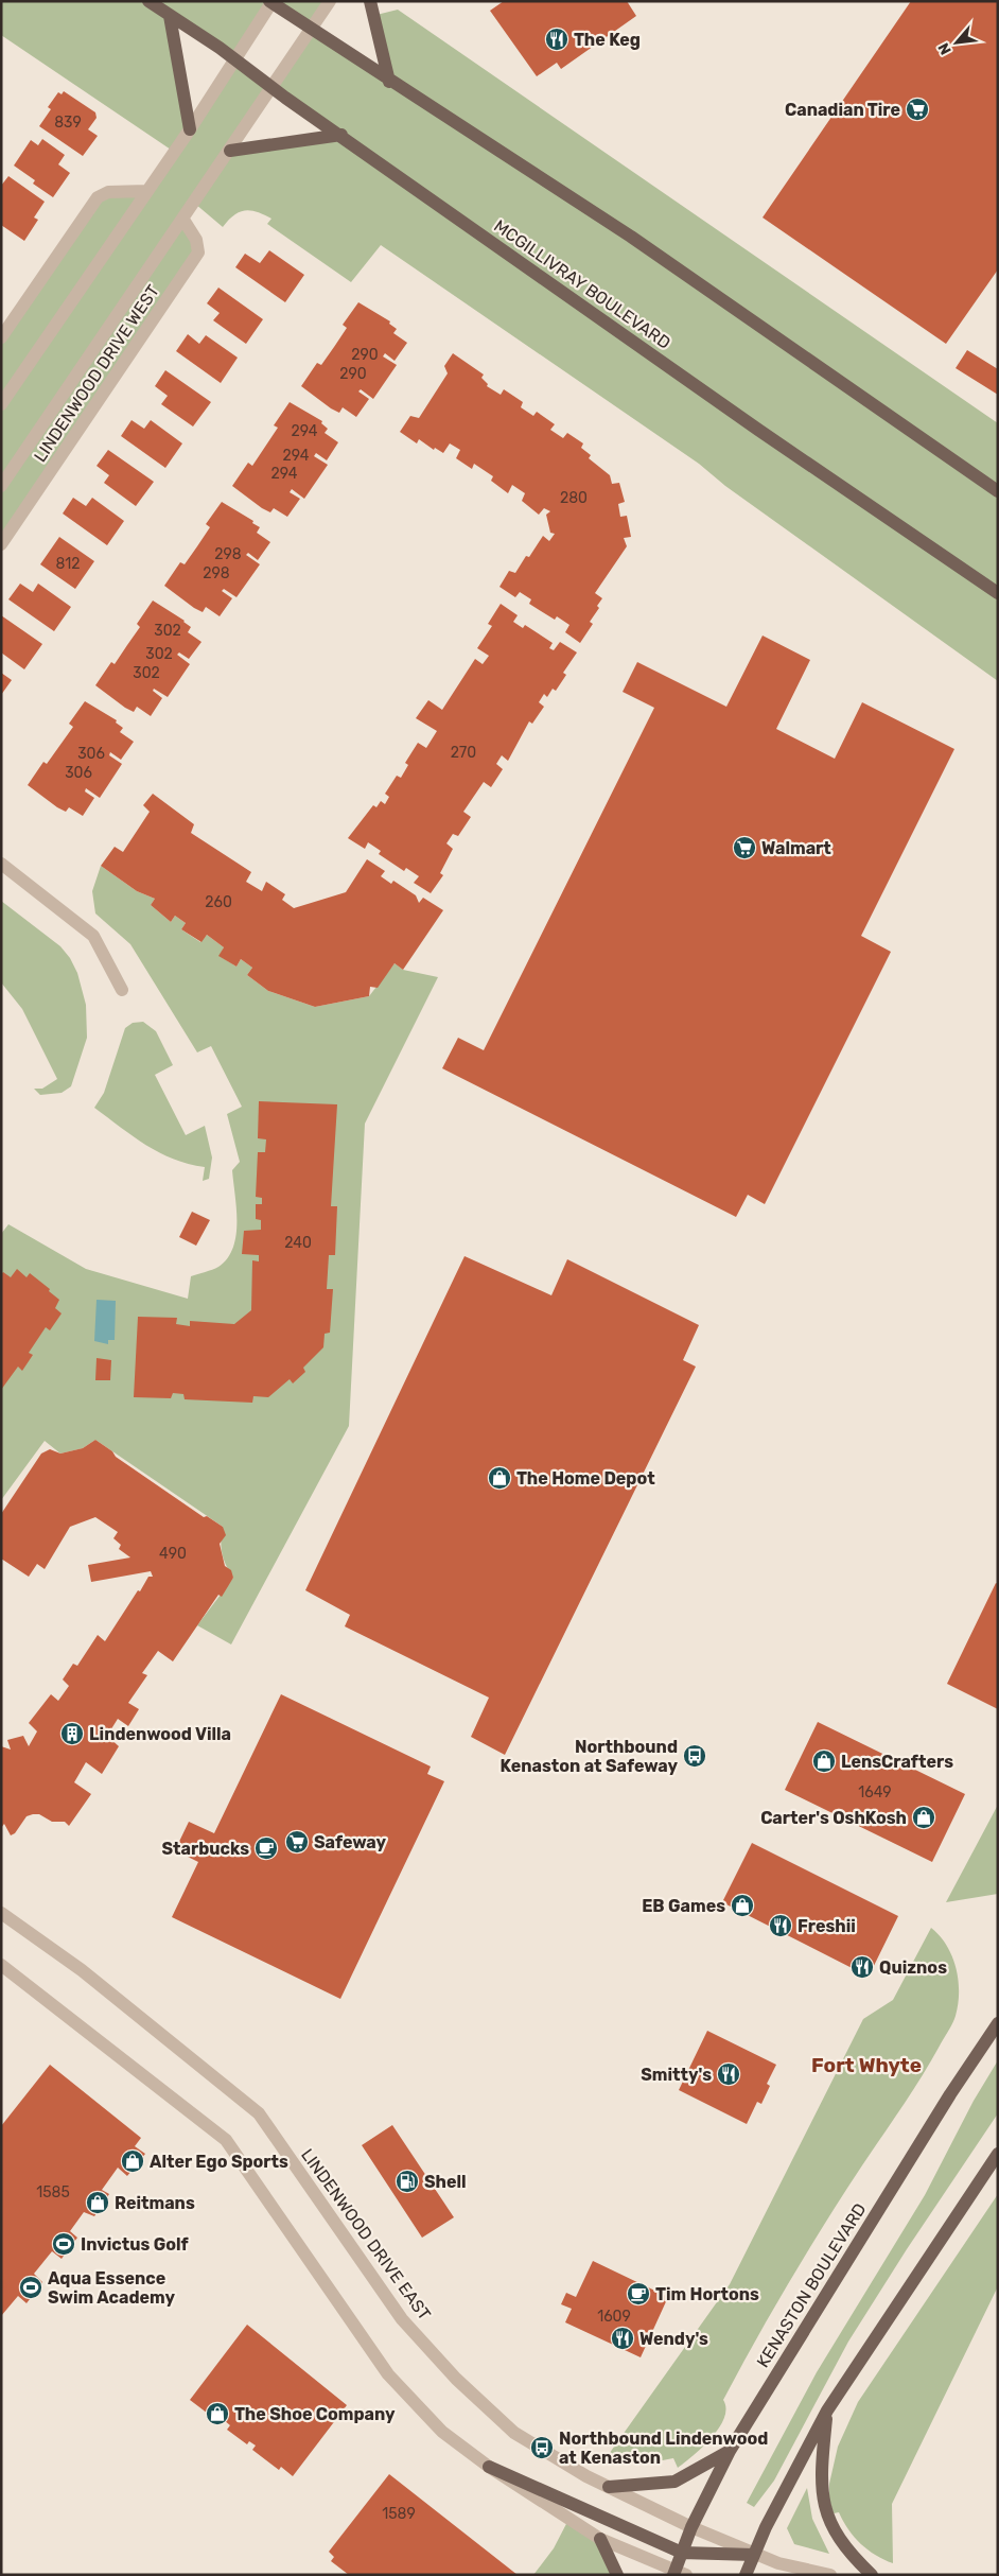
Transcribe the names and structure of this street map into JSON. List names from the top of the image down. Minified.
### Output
{"streets":{"main road":["MCGILLIVRAY BOULEVARD","KENASTON BOULEVARD"],"street":["LINDENWOOD DRIVE WEST","LINDENWOOD DRIVE EAST"]},"crossings":[["MCGILLIVRAY BOULEVARD","LINDENWOOD DRIVE WEST"],["LINDENWOOD DRIVE EAST","KENASTON BOULEVARD"]],"districts":["Fort Whyte"],"places":{"restaurant":["The Keg","Freshii","Quiznos","Smitty's","Wendy's"],"supermarket":["Canadian Tire","Walmart","Safeway"],"shop":["The Home Depot","LensCrafters","Carter's OshKosh","EB Games","Alter Ego Sports","Reitmans","The Shoe Company"],"building":["Lindenwood Villa"],"bus stop":["Northbound Kenaston at Safeway","Northbound Lindenwood at Kenaston"],"cafe":["Starbucks","Tim Hortons"],"fuel station":["Shell"],"sports":["Invictus Golf","Aqua Essence Swim Academy"]},"house_numbers":["839","290","290","294","294","294","280","298","812","298","302","302","302","270","306","306","260","240","490","1649","1585","1609","1589"],"north":"bottom left"}
